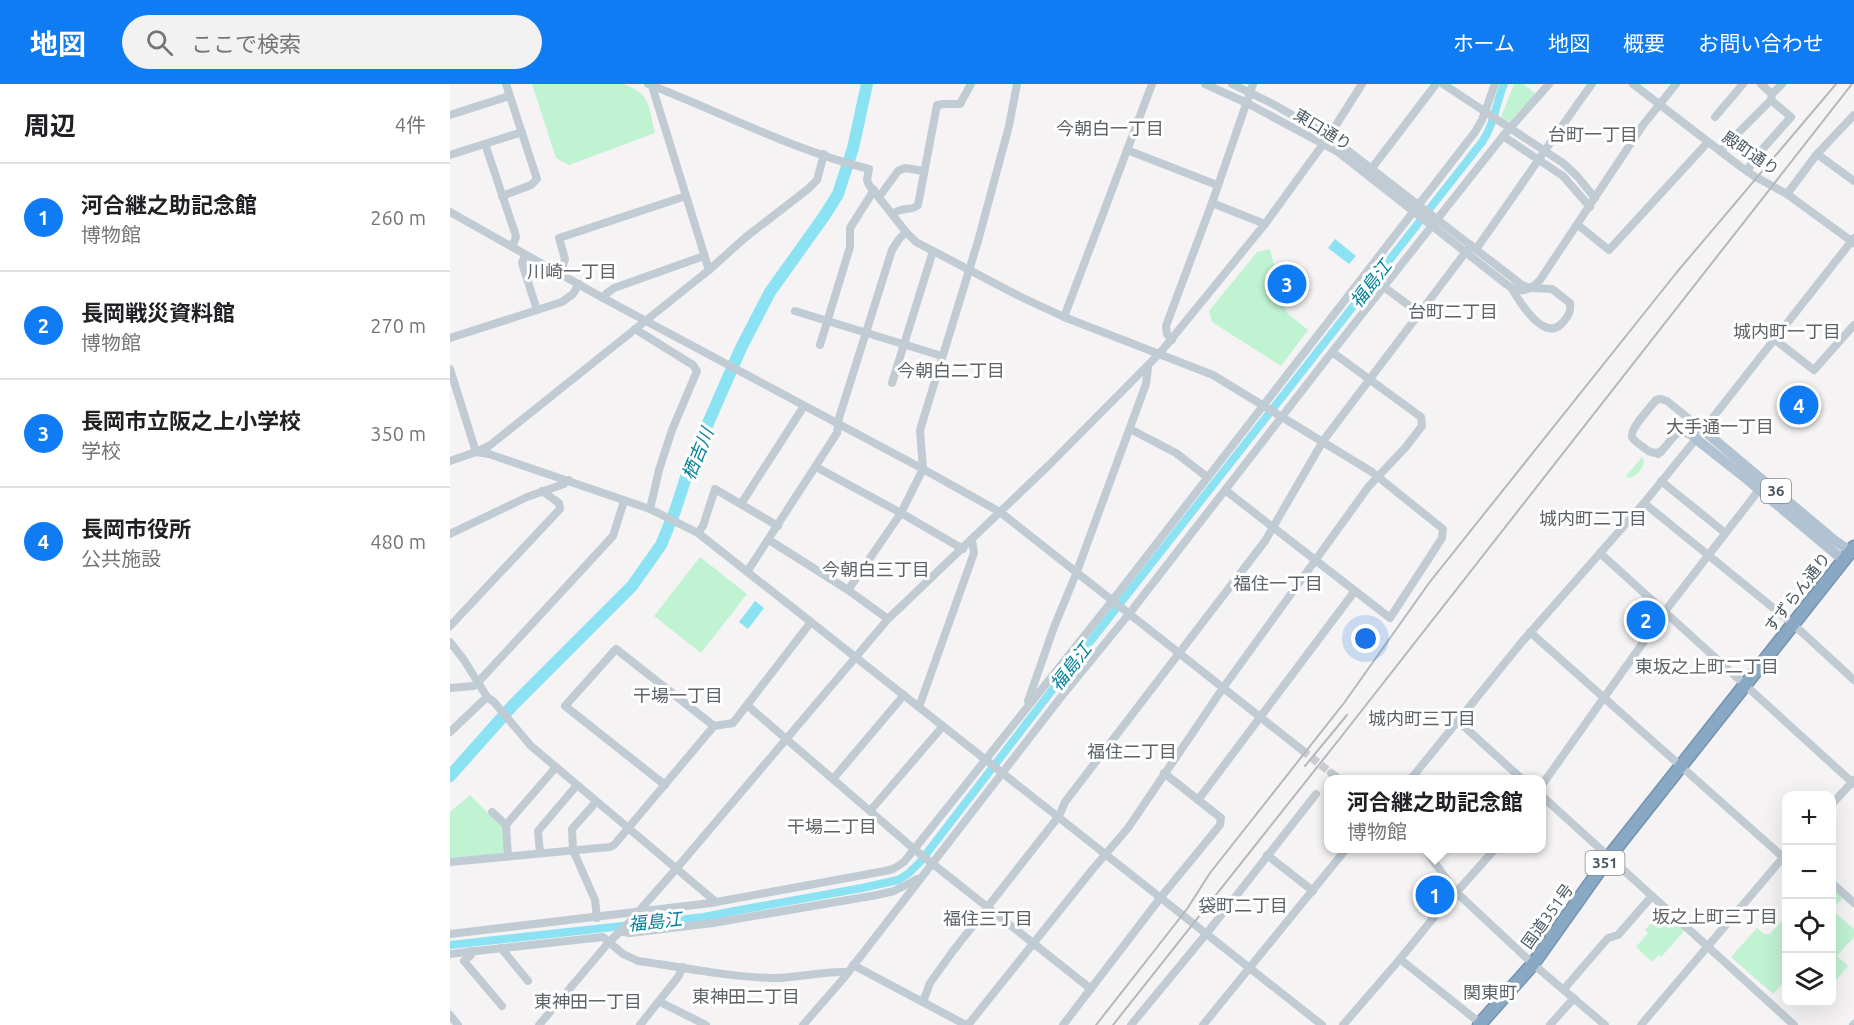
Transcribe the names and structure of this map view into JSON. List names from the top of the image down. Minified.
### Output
{"streets":{"highway":["すずらん通り","351","国道351号"],"main road":["36"],"street":["東口通り","殿町通り"]},"crossings":[["36","すずらん通り"],["すずらん通り","国道351号"]],"districts":["今朝白一丁目","台町一丁目","川崎一丁目","台町二丁目","城内町一丁目","今朝白二丁目","大手通一丁目","城内町二丁目","今朝白三丁目","福住一丁目","東坂之上町二丁目","干場一丁目","城内町三丁目","福住二丁目","干場二丁目","袋町二丁目","坂之上町三丁目","福住三丁目","関東町","東神田二丁目","東神田一丁目"],"water":["福島江","栖吉川"],"page":{"header":"地図","search":"ここで検索","nav":["ホーム","地図","概要","お問い合わせ"],"heading":["周辺","4件"],"list":[{"mark":"1","name":"河合継之助記念館","note":"博物館","value":"260 m"},{"mark":"2","name":"長岡戦災資料館","note":"博物館","value":"270 m"},{"mark":"3","name":"長岡市立阪之上小学校","note":"学校","value":"350 m"},{"mark":"4","name":"長岡市役所","note":"公共施設","value":"480 m"}],"pins":["3","4","2","1"],"popup":["河合継之助記念館","博物館"],"map_buttons":["+","−"]}}
